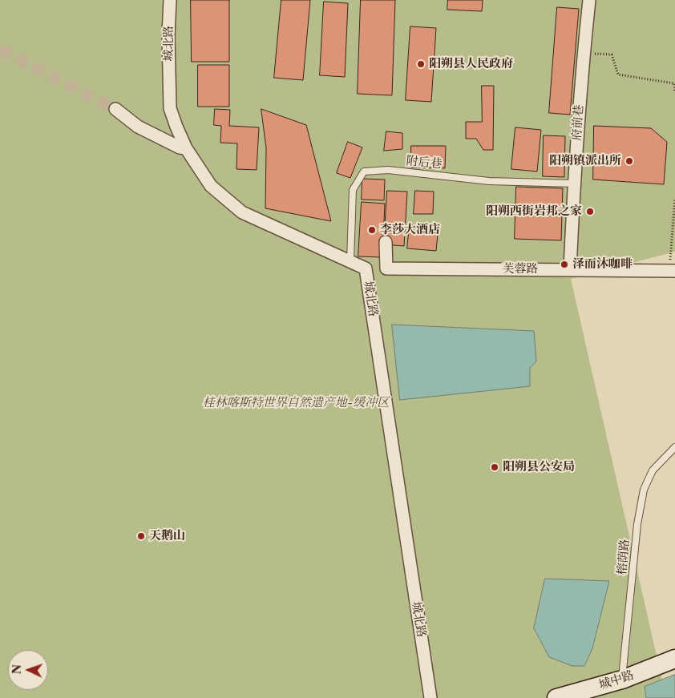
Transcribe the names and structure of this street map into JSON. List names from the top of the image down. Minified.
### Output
{"streets":{"street":["城北路","府前巷","芙蓉路","城中路"],"lane":["附后巷","榕荫路"]},"crossings":[["城北路","附后巷"],["城北路","芙蓉路"],["府前巷","附后巷"],["府前巷","芙蓉路"],["榕荫路","城中路"]],"parks":["桂林喀斯特世界自然遗产地-缓冲区"],"places":["阳朔县人民政府","阳朔镇派出所","阳朔西街岩邦之家","李莎大酒店","泽而沐咖啡","阳朔县公安局","天鹅山"],"north":"left"}
